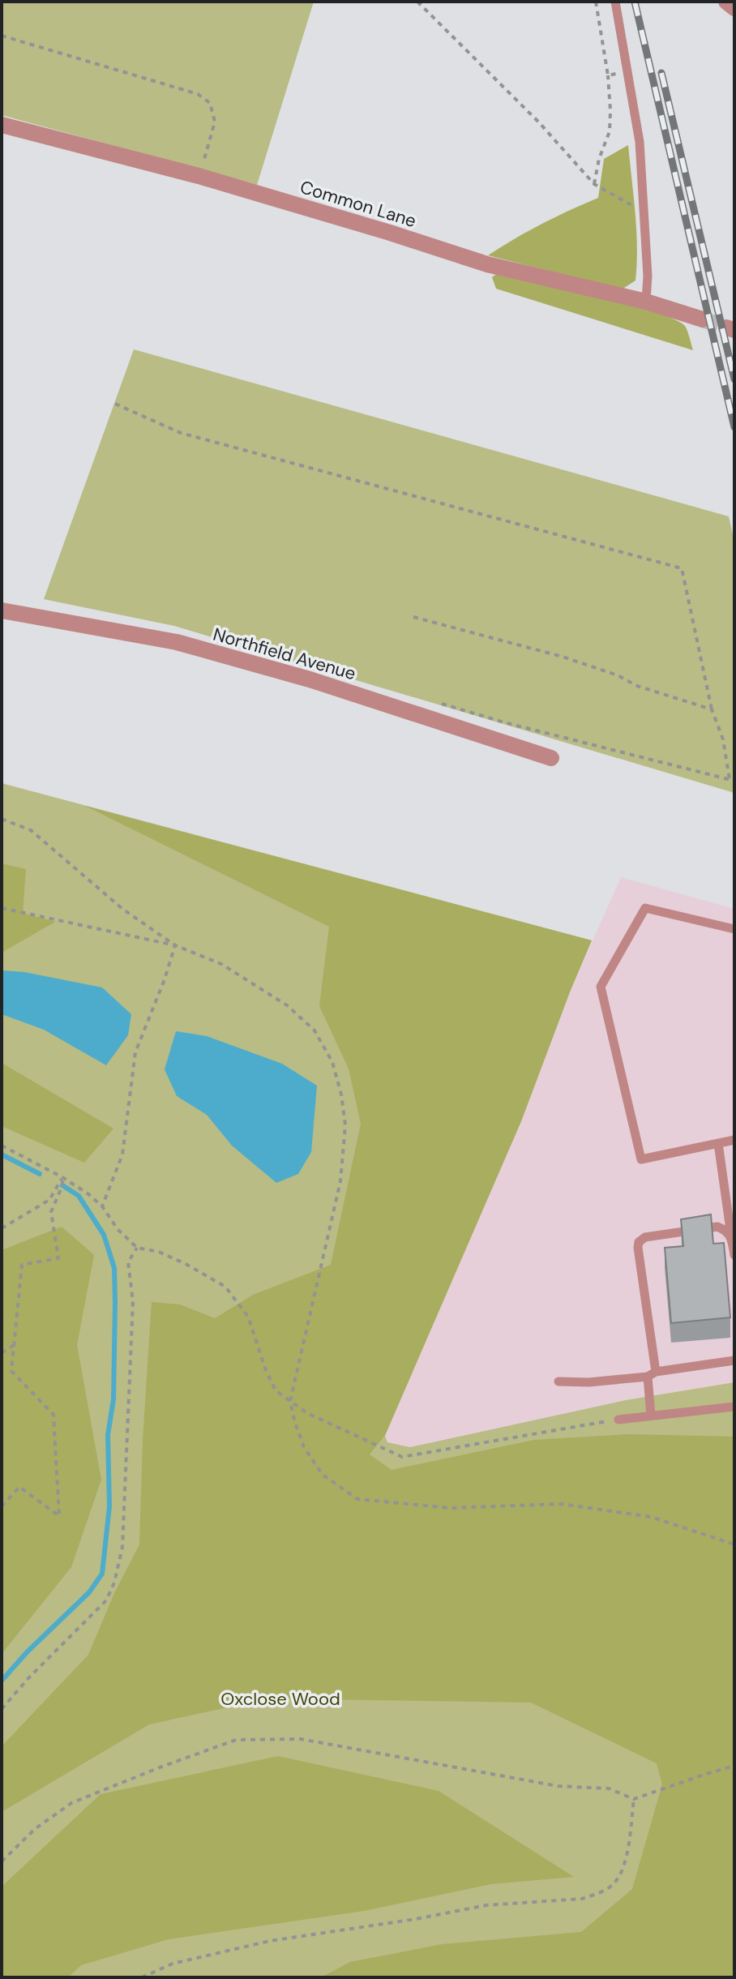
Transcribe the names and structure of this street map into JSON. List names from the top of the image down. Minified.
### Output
{"streets":{"street":["Common Lane","Northfield Avenue"]},"parks":["Oxclose Wood"]}
